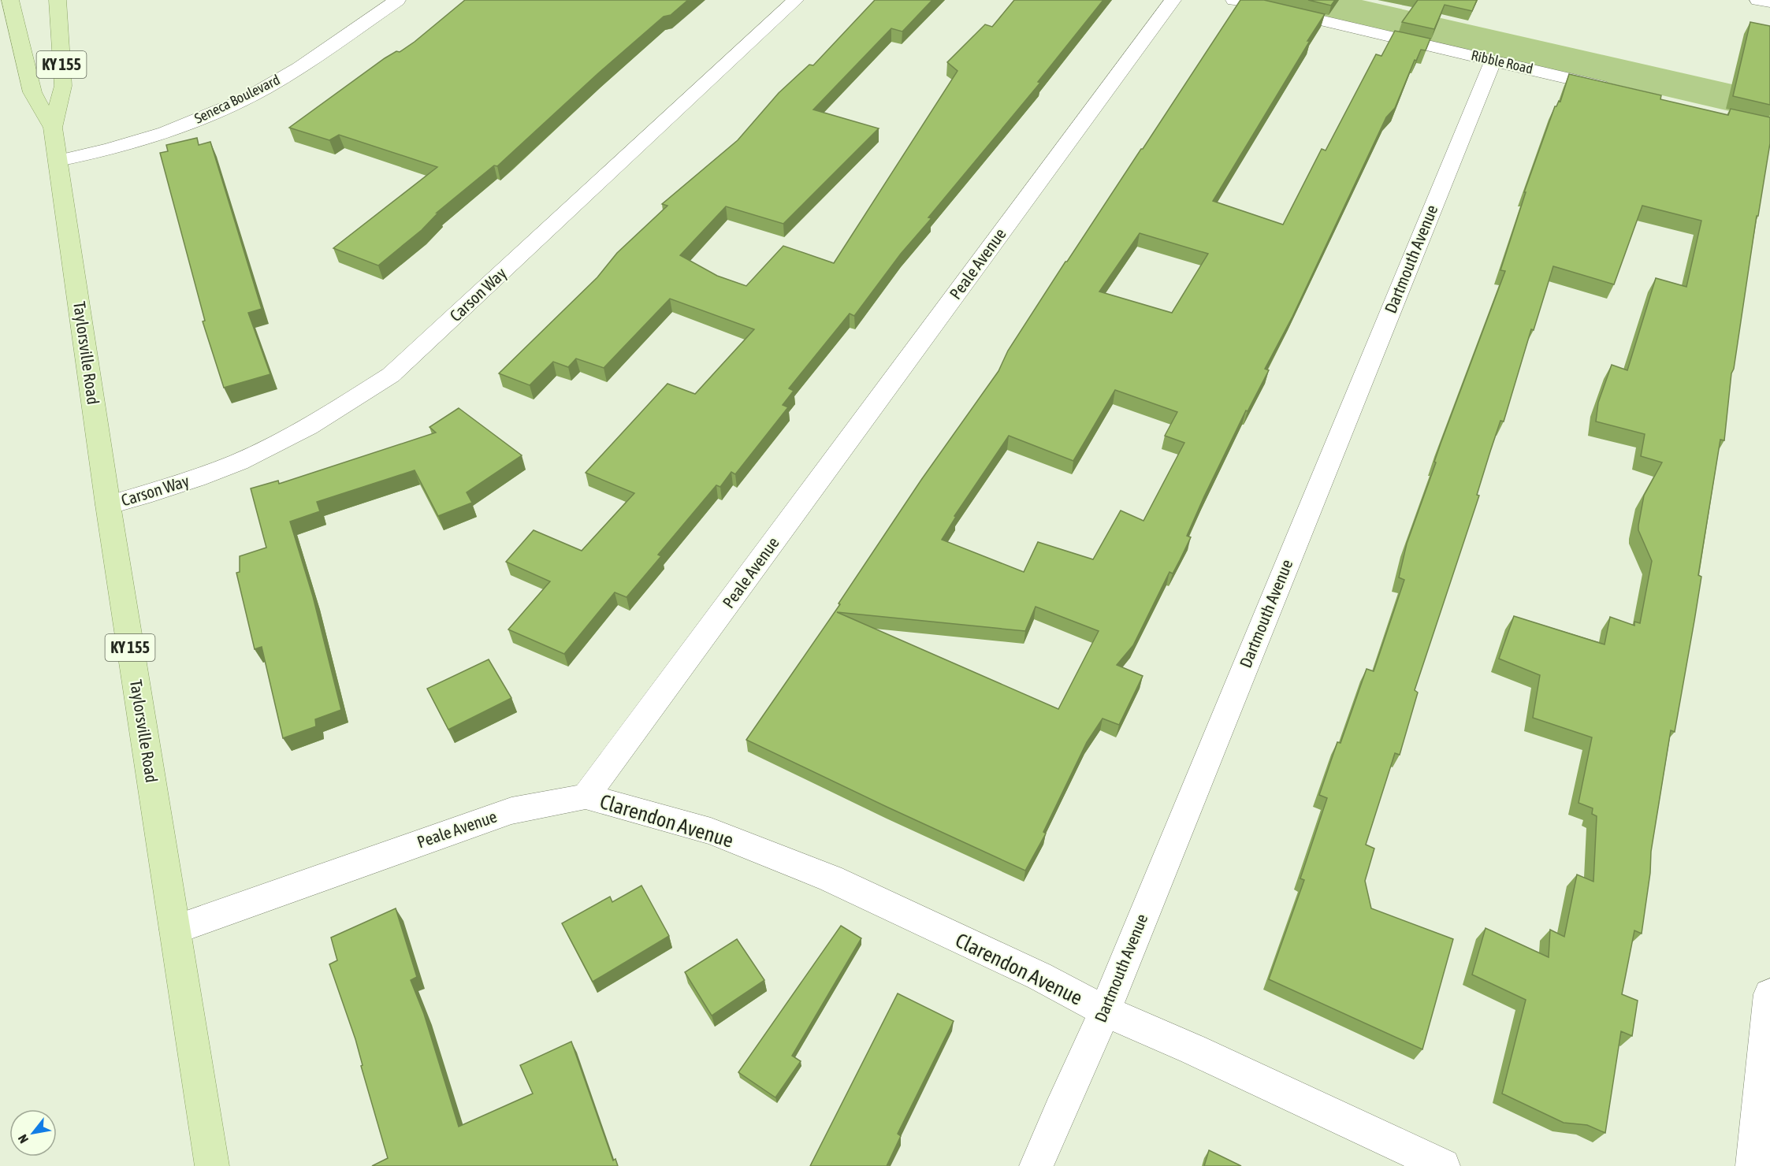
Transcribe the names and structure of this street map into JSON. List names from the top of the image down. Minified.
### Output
{"streets":{"main road":["KY 155","Taylorsville Road"],"street":["Ribble Road","Seneca Boulevard","Dartmouth Avenue","Peale Avenue","Carson Way","Clarendon Avenue"]},"crossings":[["Ribble Road","Dartmouth Avenue"],["Seneca Boulevard","Taylorsville Road"],["Dartmouth Avenue","Clarendon Avenue"],["Peale Avenue","Taylorsville Road"],["Peale Avenue","Clarendon Avenue"],["Carson Way","Taylorsville Road"]],"north":"bottom left"}
